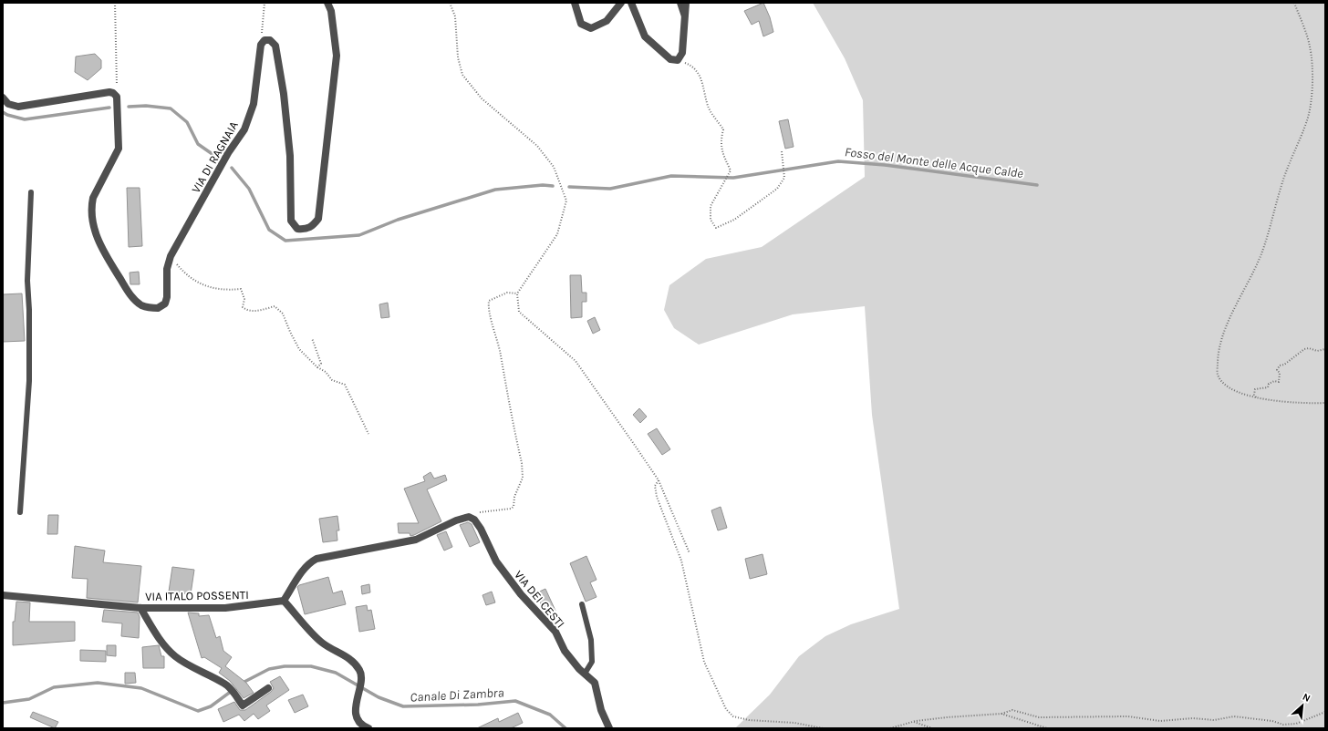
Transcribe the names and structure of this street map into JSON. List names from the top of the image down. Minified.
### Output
{"streets":{"street":["VIA DI RAGNAIA","VIA ITALO POSSENTI","VIA DEI CESTI"]},"water":["Fosso del Monte delle Acque Calde","Canale Di Zambra"],"north":"top right"}
